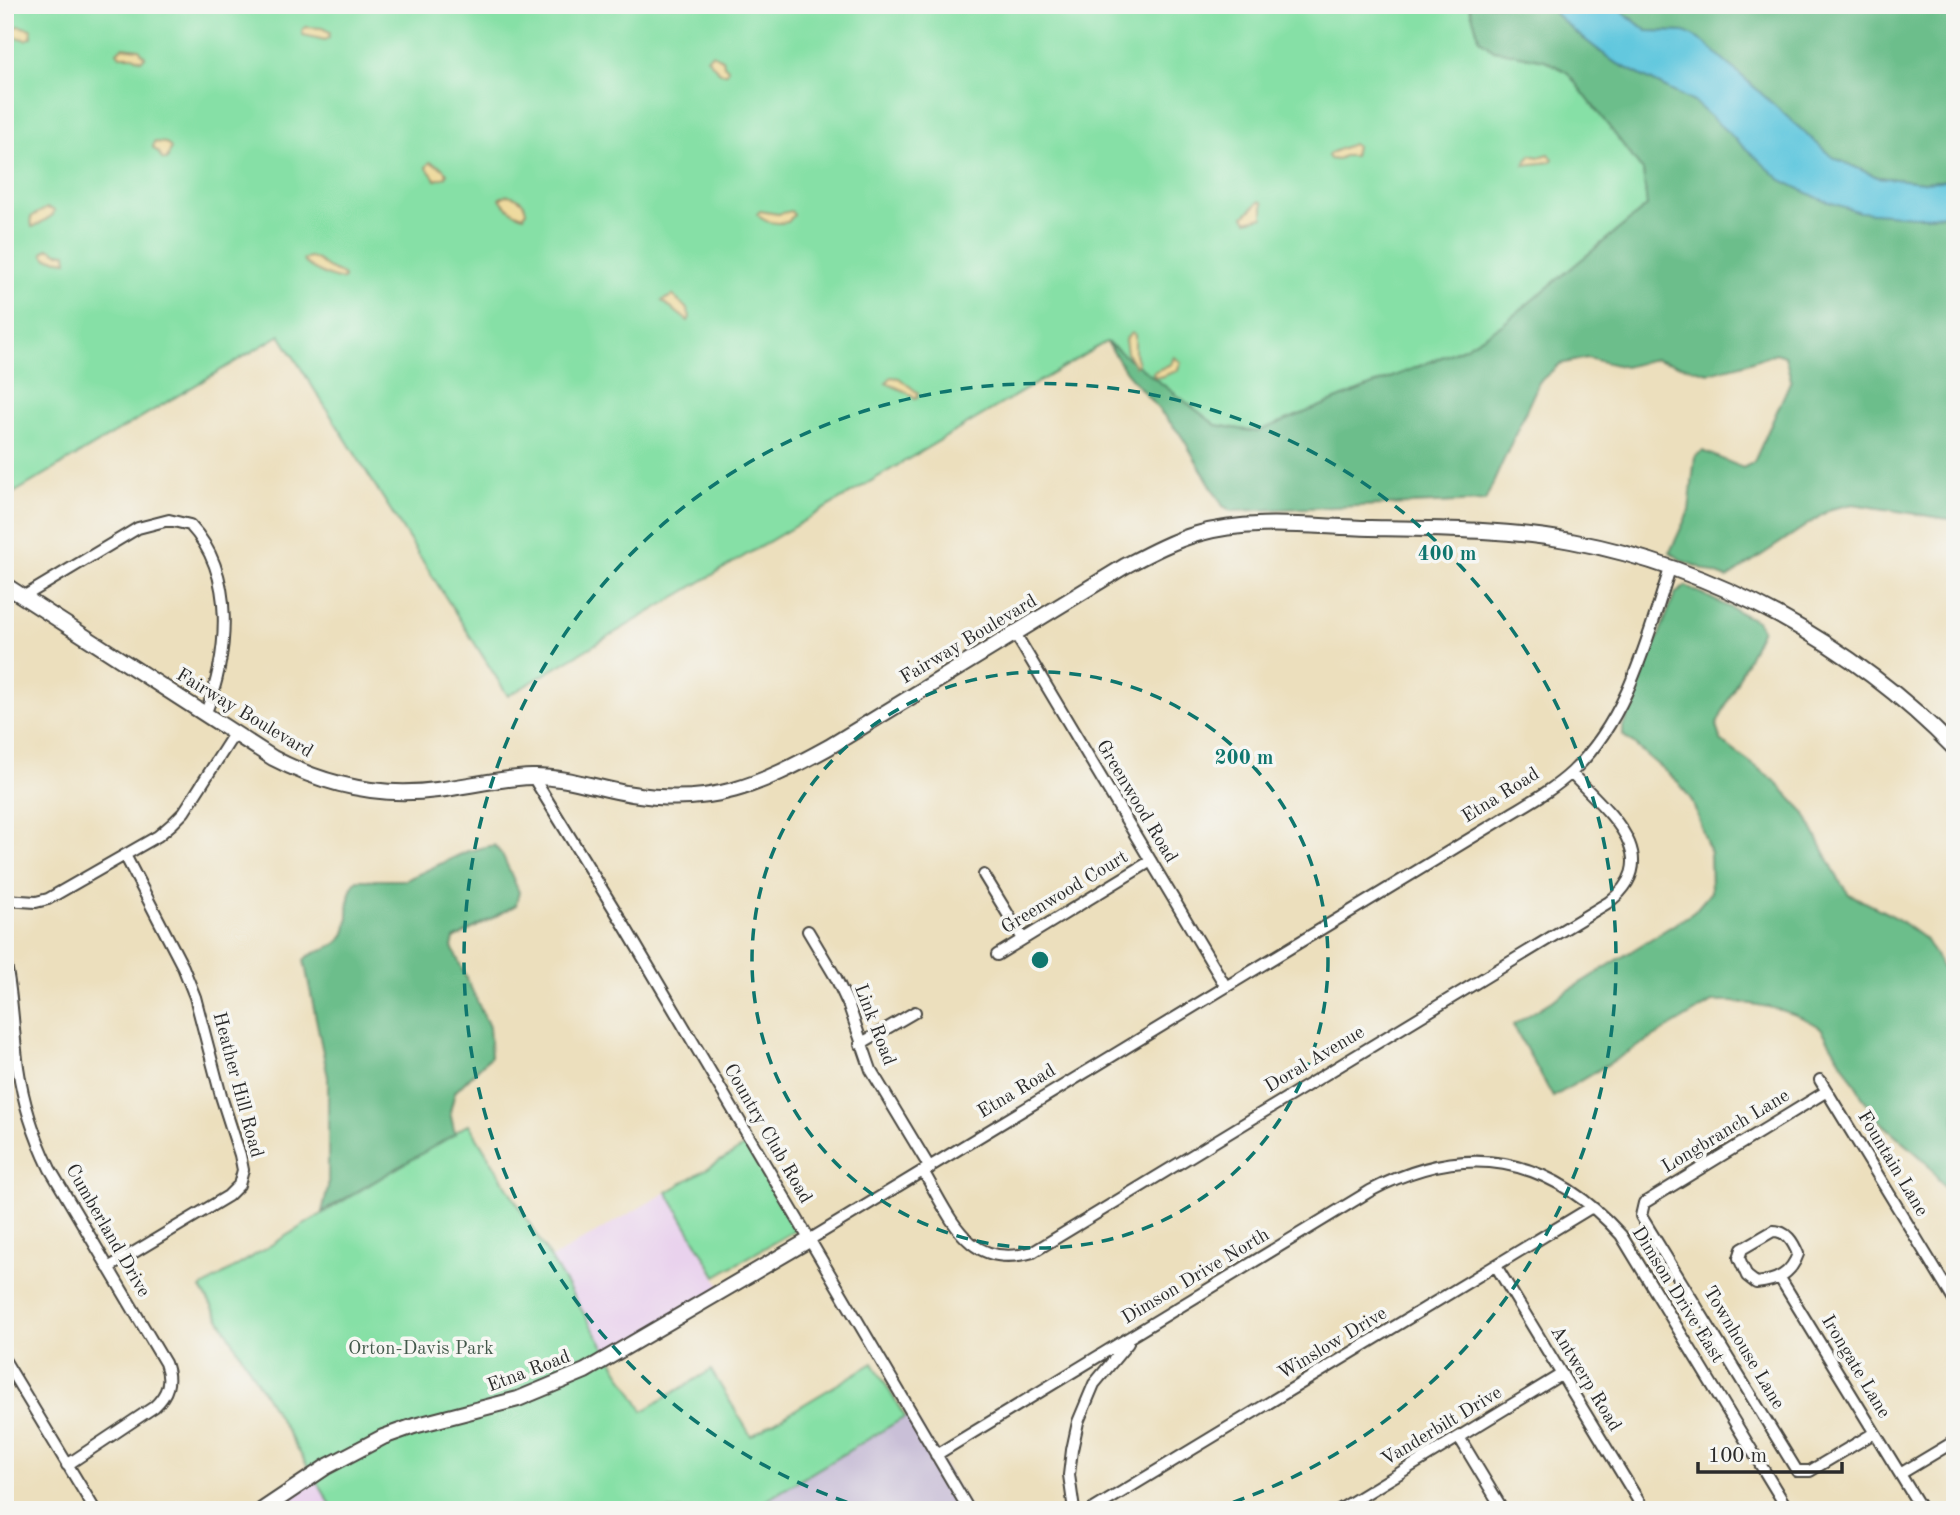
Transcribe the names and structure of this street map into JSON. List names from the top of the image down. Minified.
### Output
{"streets":{"street":["Fairway Boulevard","Etna Road","Greenwood Road","Greenwood Court","Link Road","Doral Avenue","Heather Hill Road","Longbranch Lane","Country Club Road","Fountain Lane","Cumberland Drive","Dimson Drive North","Dimson Drive East","Winslow Drive","Townhouse Lane","Irongate Lane","Antwerp Road","Vanderbilt Drive"]},"crossings":[["Fairway Boulevard","Etna Road"],["Fairway Boulevard","Greenwood Road"],["Fairway Boulevard","Country Club Road"],["Etna Road","Greenwood Road"],["Etna Road","Link Road"],["Etna Road","Doral Avenue"],["Etna Road","Country Club Road"],["Greenwood Road","Greenwood Court"],["Link Road","Doral Avenue"],["Heather Hill Road","Cumberland Drive"],["Longbranch Lane","Fountain Lane"],["Longbranch Lane","Townhouse Lane"],["Country Club Road","Dimson Drive North"],["Dimson Drive North","Dimson Drive East"],["Dimson Drive East","Winslow Drive"],["Winslow Drive","Antwerp Road"],["Townhouse Lane","Irongate Lane"],["Antwerp Road","Vanderbilt Drive"]],"parks":["Orton-Davis Park"],"scale_bar":"100 m","rings":["400 m","200 m"]}
